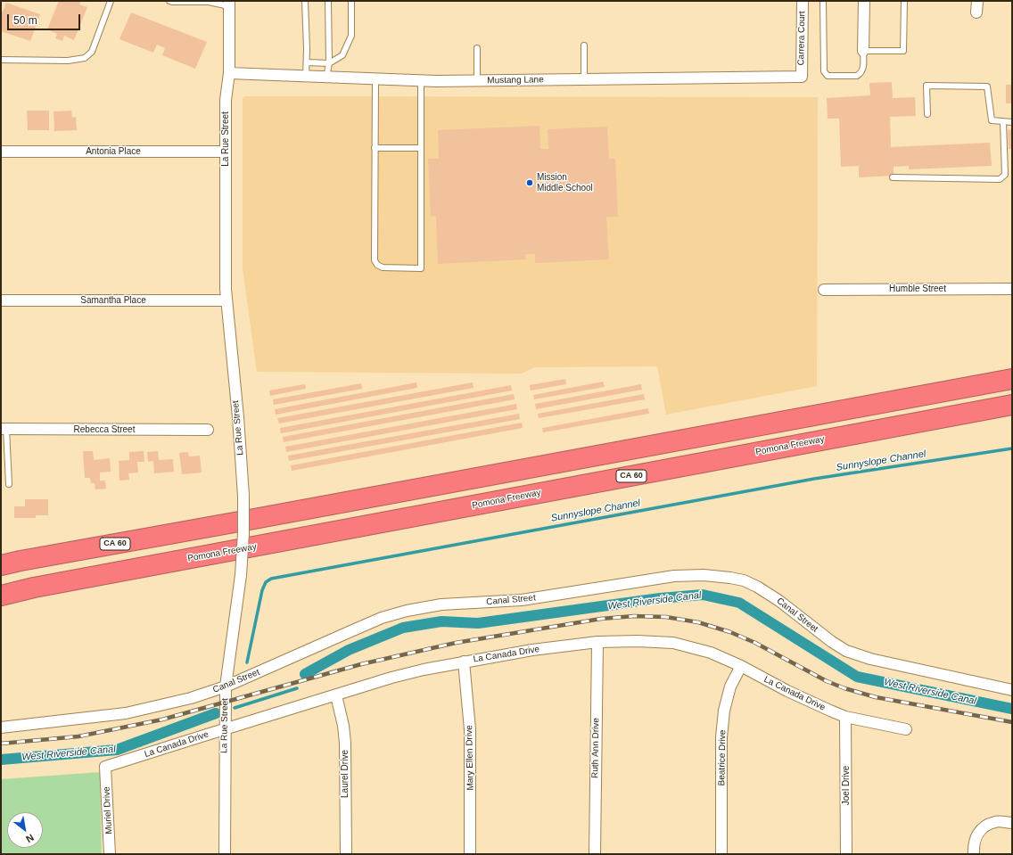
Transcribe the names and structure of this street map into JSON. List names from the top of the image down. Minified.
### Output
{"streets":{"highway":["Pomona Freeway","CA 60"],"street":["Carrera Court","Mustang Lane","La Rue Street","Antonia Place","Humble Street","Samantha Place","Rebecca Street","Canal Street","La Canada Drive","Ruth Ann Drive","Mary Ellen Drive","Beatrice Drive","Laurel Drive","Joel Drive","Muriel Drive"]},"crossings":[["Carrera Court","Mustang Lane"],["Mustang Lane","La Rue Street"],["La Rue Street","Antonia Place"],["La Rue Street","Samantha Place"],["La Rue Street","Canal Street"],["La Rue Street","La Canada Drive"],["La Canada Drive","Ruth Ann Drive"],["La Canada Drive","Mary Ellen Drive"],["La Canada Drive","Beatrice Drive"],["La Canada Drive","Laurel Drive"],["La Canada Drive","Joel Drive"],["La Canada Drive","Muriel Drive"]],"water":["Sunnyslope Channel","West Riverside Canal"],"places":["Mission Middle School"],"scale_bar":"50 m","north":"bottom right"}
